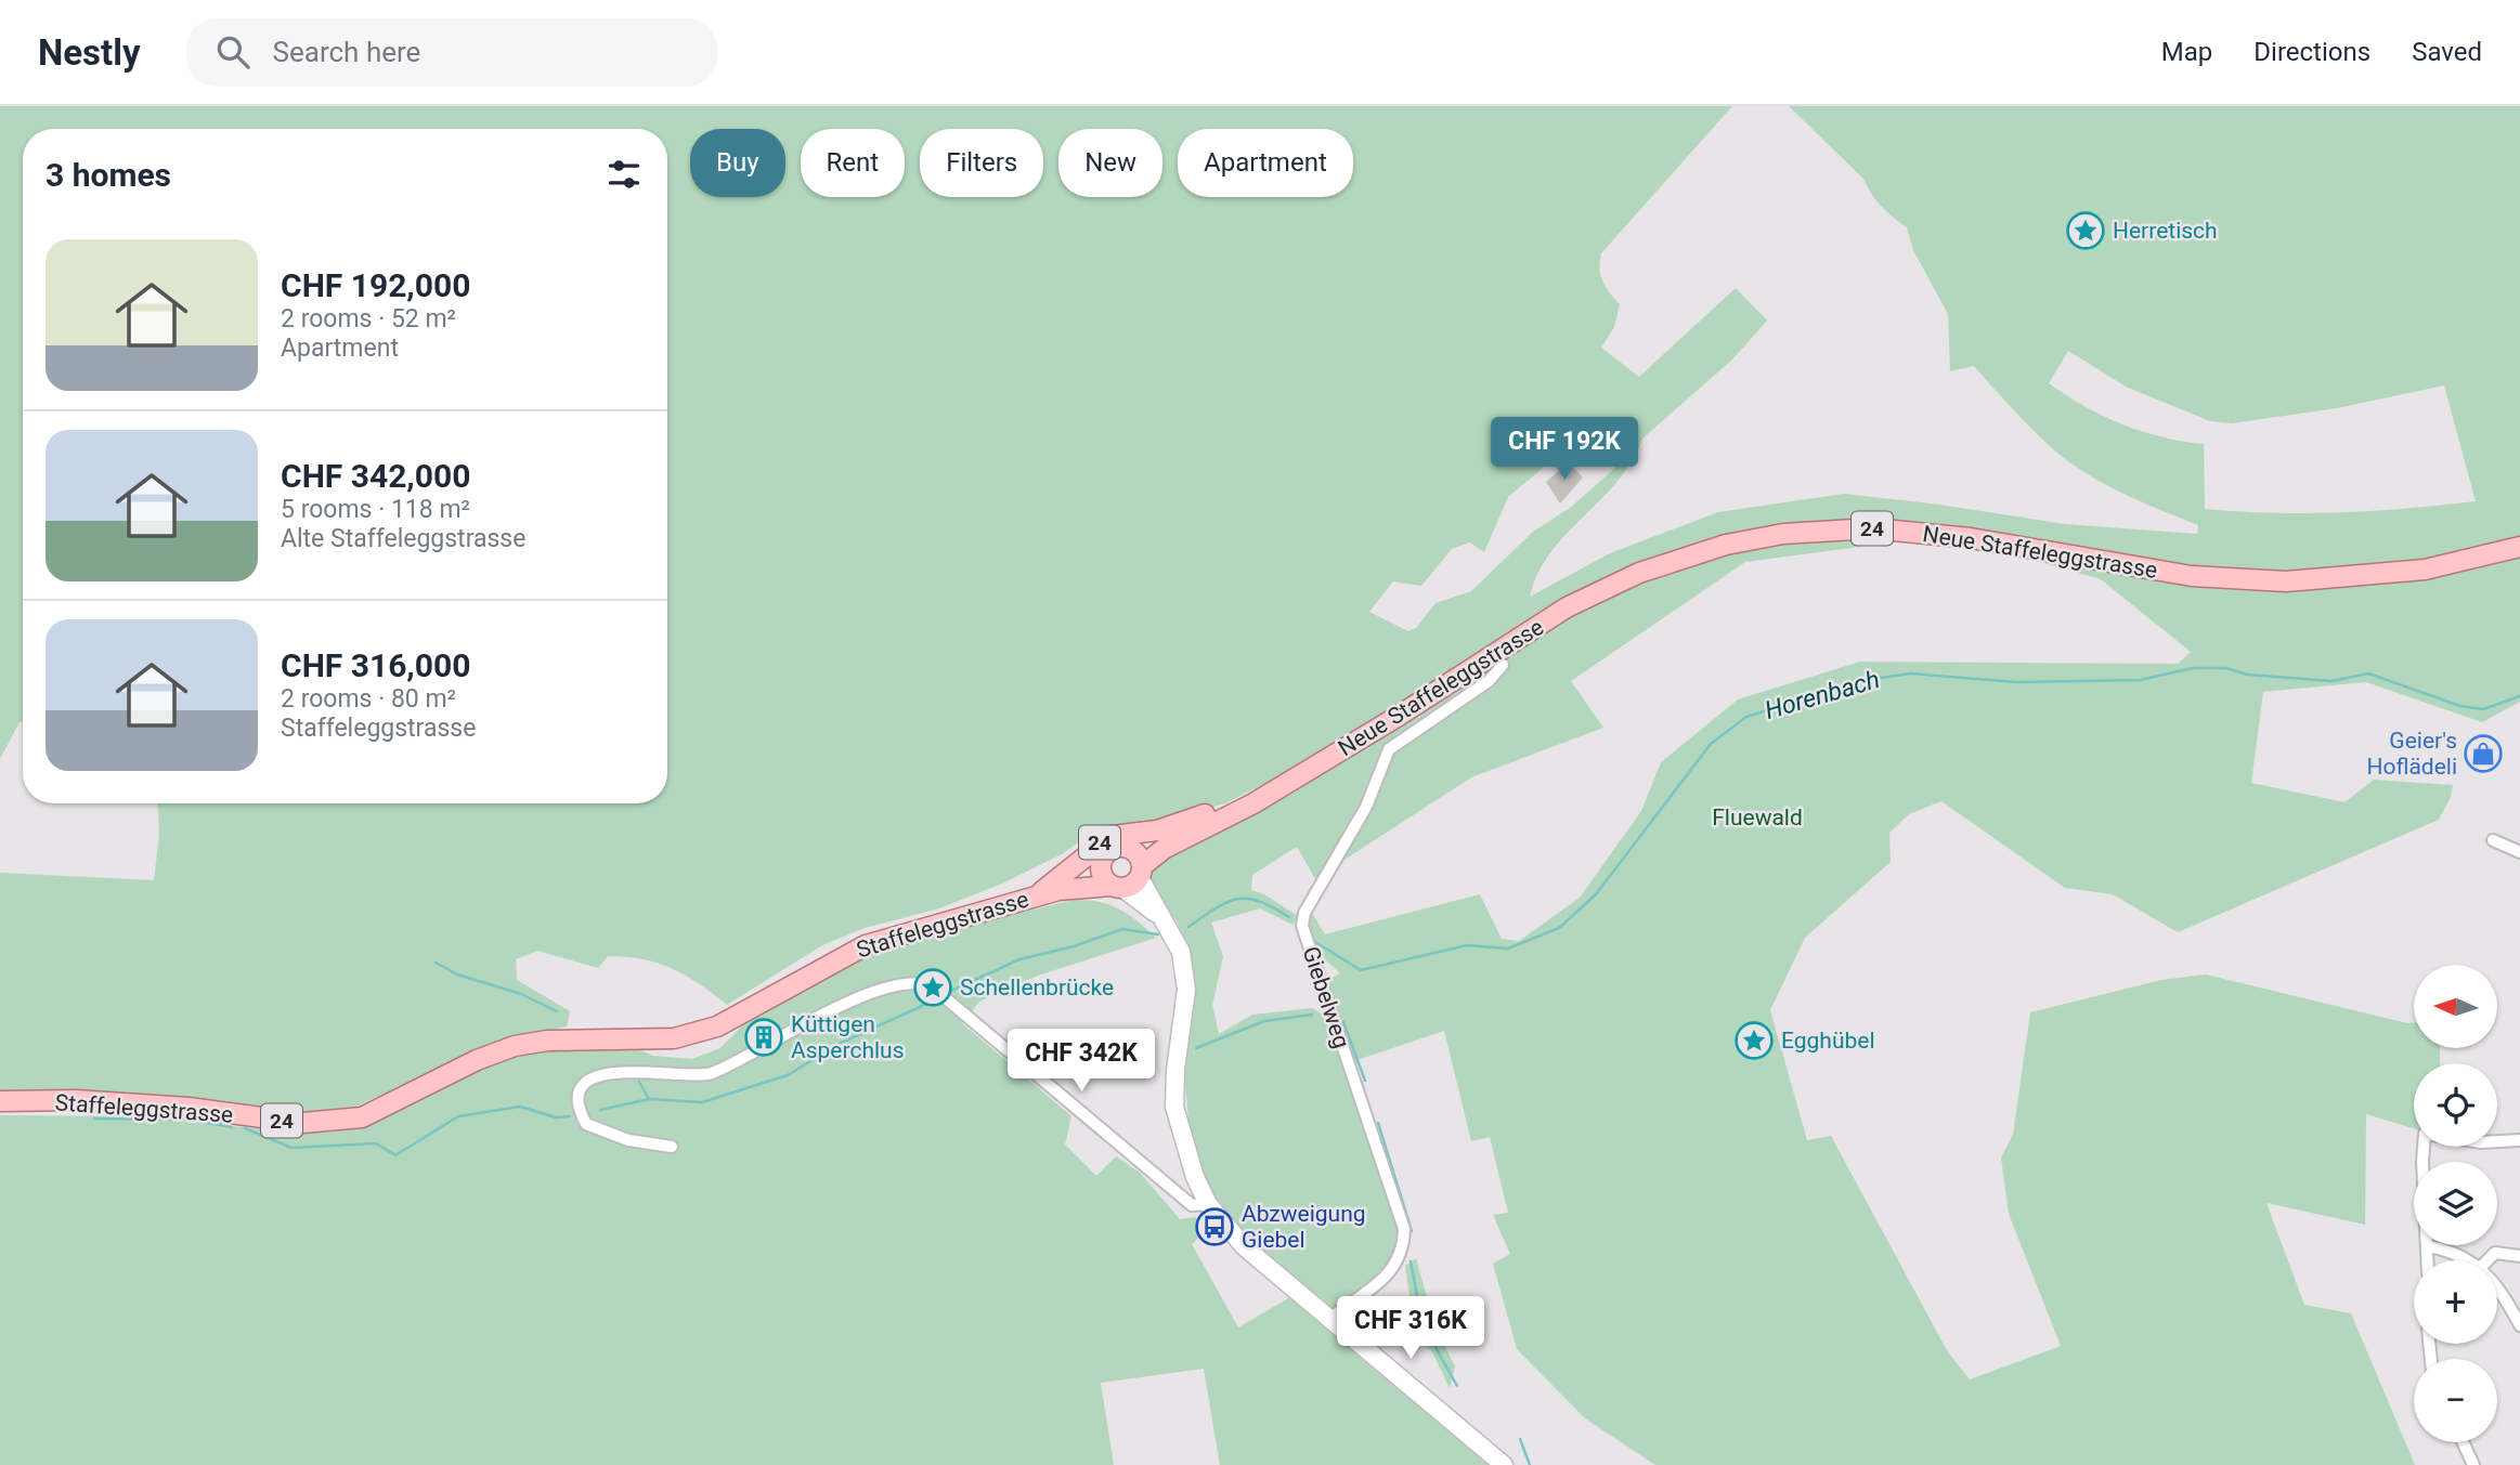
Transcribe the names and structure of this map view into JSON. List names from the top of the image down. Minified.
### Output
{"streets":{"main road":["24","Neue Staffeleggstrasse","Staffeleggstrasse"],"street":["Giebelweg"]},"crossings":[["24","Neue Staffeleggstrasse"],["24","Staffeleggstrasse"],["Neue Staffeleggstrasse","Staffeleggstrasse"]],"water":["Horenbach"],"parks":["Fluewald"],"places":{"place":["Herretisch","Schellenbrücke","Egghübel"],"shop":["Geier's Hoflädeli"],"building":["Küttigen Asperchlus"],"bus stop":["Abzweigung Giebel"]},"north":"left","page":{"header":"Nestly","search":"Search here","nav":["Map","Directions","Saved"],"chip":["Buy","Rent","Filters","New","Apartment"],"heading":"3 homes","list":[{"name":"CHF 192,000","note":"2 rooms · 52 m² · Apartment"},{"name":"CHF 342,000","note":"5 rooms · 118 m² · Alte Staffeleggstrasse"},{"name":"CHF 316,000","note":"2 rooms · 80 m² · Staffeleggstrasse"}],"price":["CHF 192K","CHF 342K","CHF 316K"],"map_buttons":["+","−"]}}
